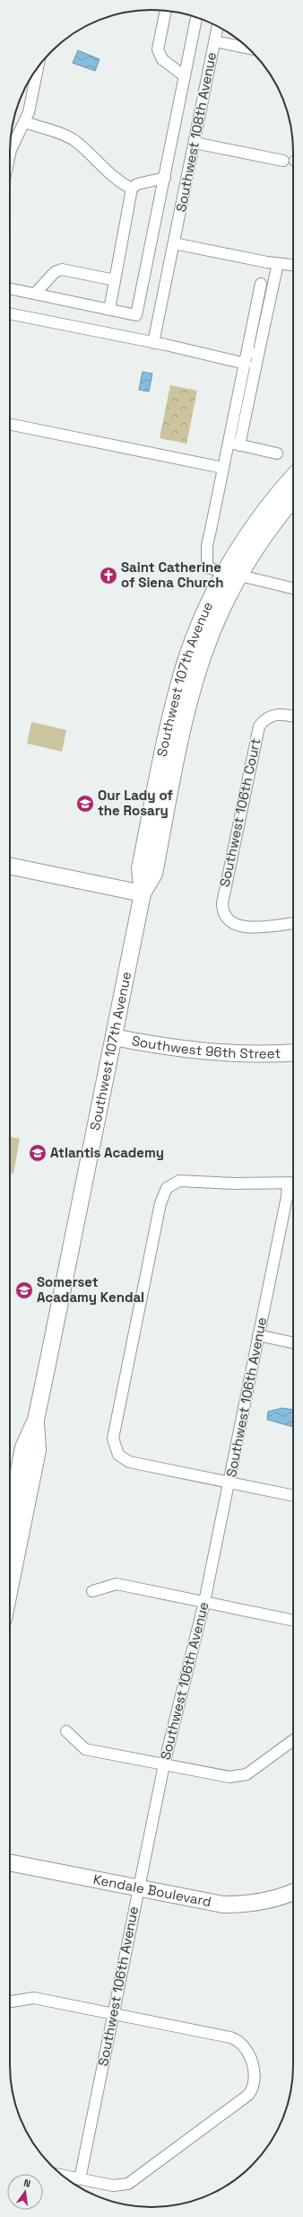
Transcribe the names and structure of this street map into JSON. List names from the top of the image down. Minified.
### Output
{"streets":{"main road":["Southwest 107th Avenue","Southwest 96th Street","Kendale Boulevard"],"street":["Southwest 108th Avenue","Southwest 106th Court","Southwest 106th Avenue"]},"crossings":[["Southwest 107th Avenue","Southwest 96th Street"],["Southwest 106th Avenue","Kendale Boulevard"]],"places":{"church":["Saint Catherine of Siena Church"],"school or university":["Our Lady of the Rosary","Atlantis Academy","Somerset Acadamy Kendal"]},"north":"top"}
